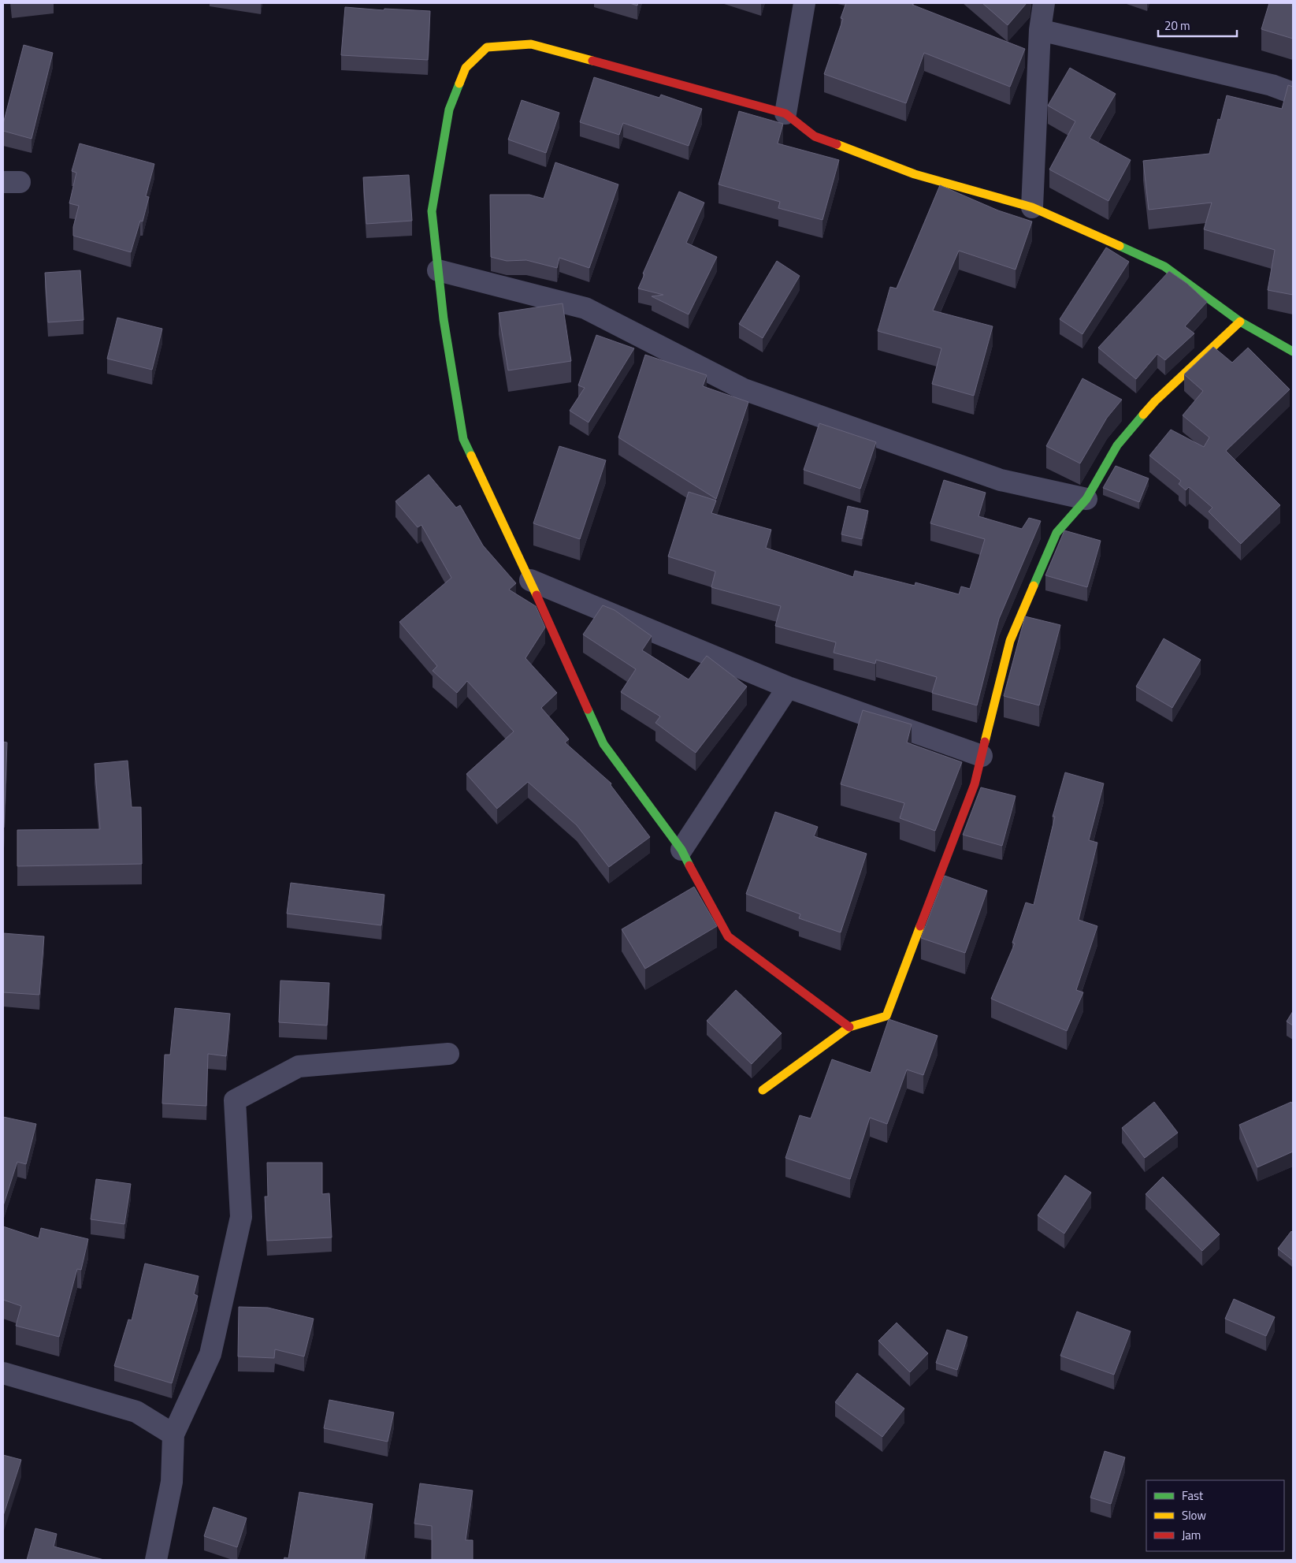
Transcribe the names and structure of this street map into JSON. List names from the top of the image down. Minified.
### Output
{"legend":["Fast","Slow","Jam"],"scale_bar":"20 m"}
